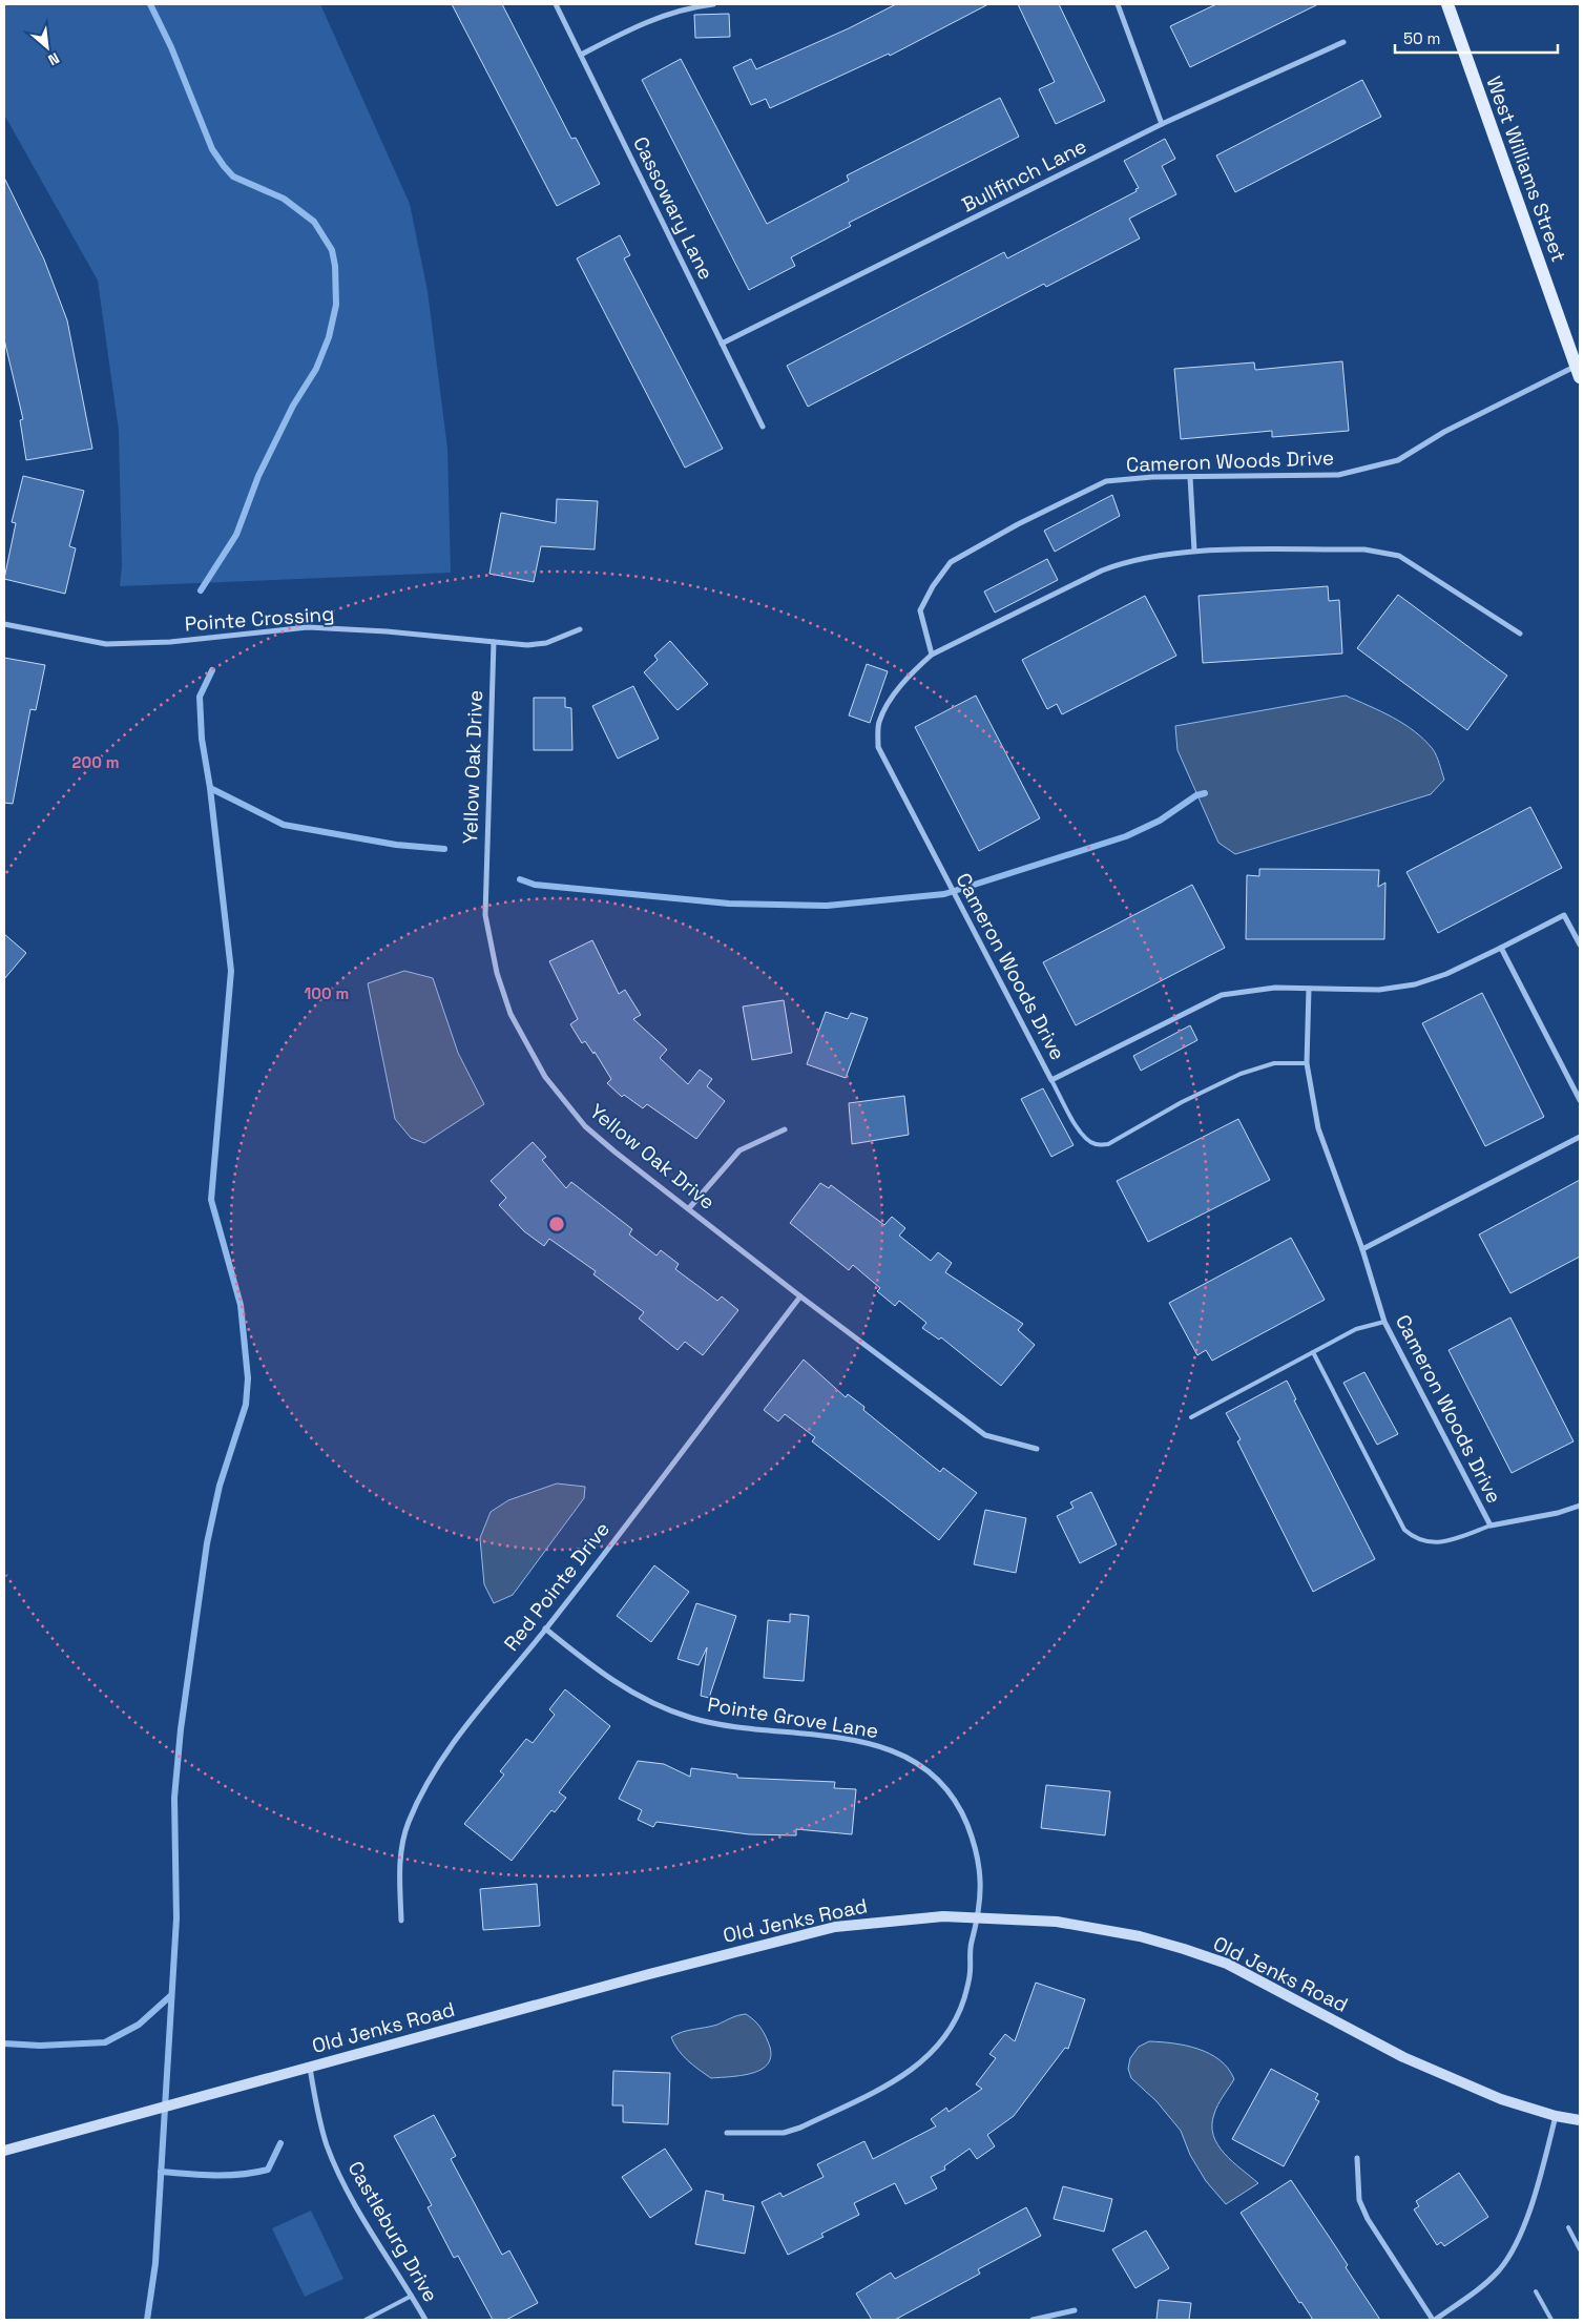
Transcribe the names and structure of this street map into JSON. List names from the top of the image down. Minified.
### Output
{"streets":{"main road":["West Williams Street"],"street":["Bullfinch Lane","Cassowary Lane","Cameron Woods Drive","Pointe Crossing","Yellow Oak Drive","Red Pointe Drive","Pointe Grove Lane","Old Jenks Road","Castleburg Drive"]},"crossings":[["West Williams Street","Cameron Woods Drive"],["Bullfinch Lane","Cassowary Lane"],["Pointe Crossing","Yellow Oak Drive"],["Yellow Oak Drive","Red Pointe Drive"],["Red Pointe Drive","Pointe Grove Lane"],["Pointe Grove Lane","Old Jenks Road"],["Old Jenks Road","Castleburg Drive"]],"scale_bar":"50 m","north":"bottom right","rings":["200 m","100 m"]}
